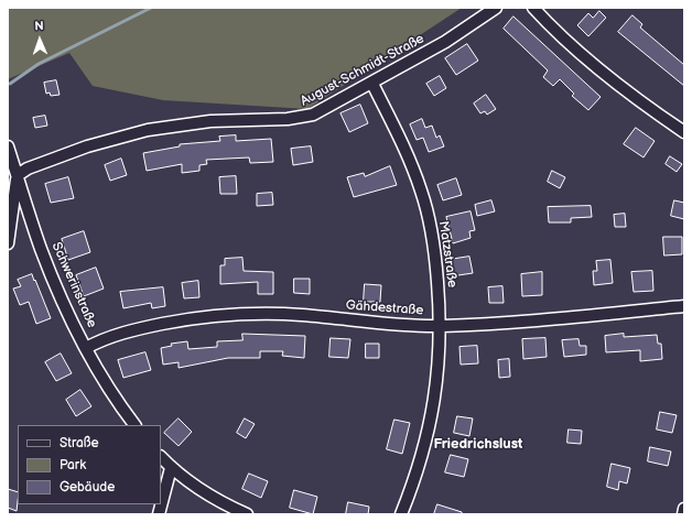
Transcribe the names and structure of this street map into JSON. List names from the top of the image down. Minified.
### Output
{"streets":{"street":["August-Schmidt-Straße","Matzstraße","Schwerinstraße","Gähdestraße"]},"crossings":[["August-Schmidt-Straße","Matzstraße"],["August-Schmidt-Straße","Schwerinstraße"],["Matzstraße","Gähdestraße"],["Schwerinstraße","Gähdestraße"]],"districts":["Friedrichslust"],"legend":["Straße","Park","Gebäude"],"north":"top"}
